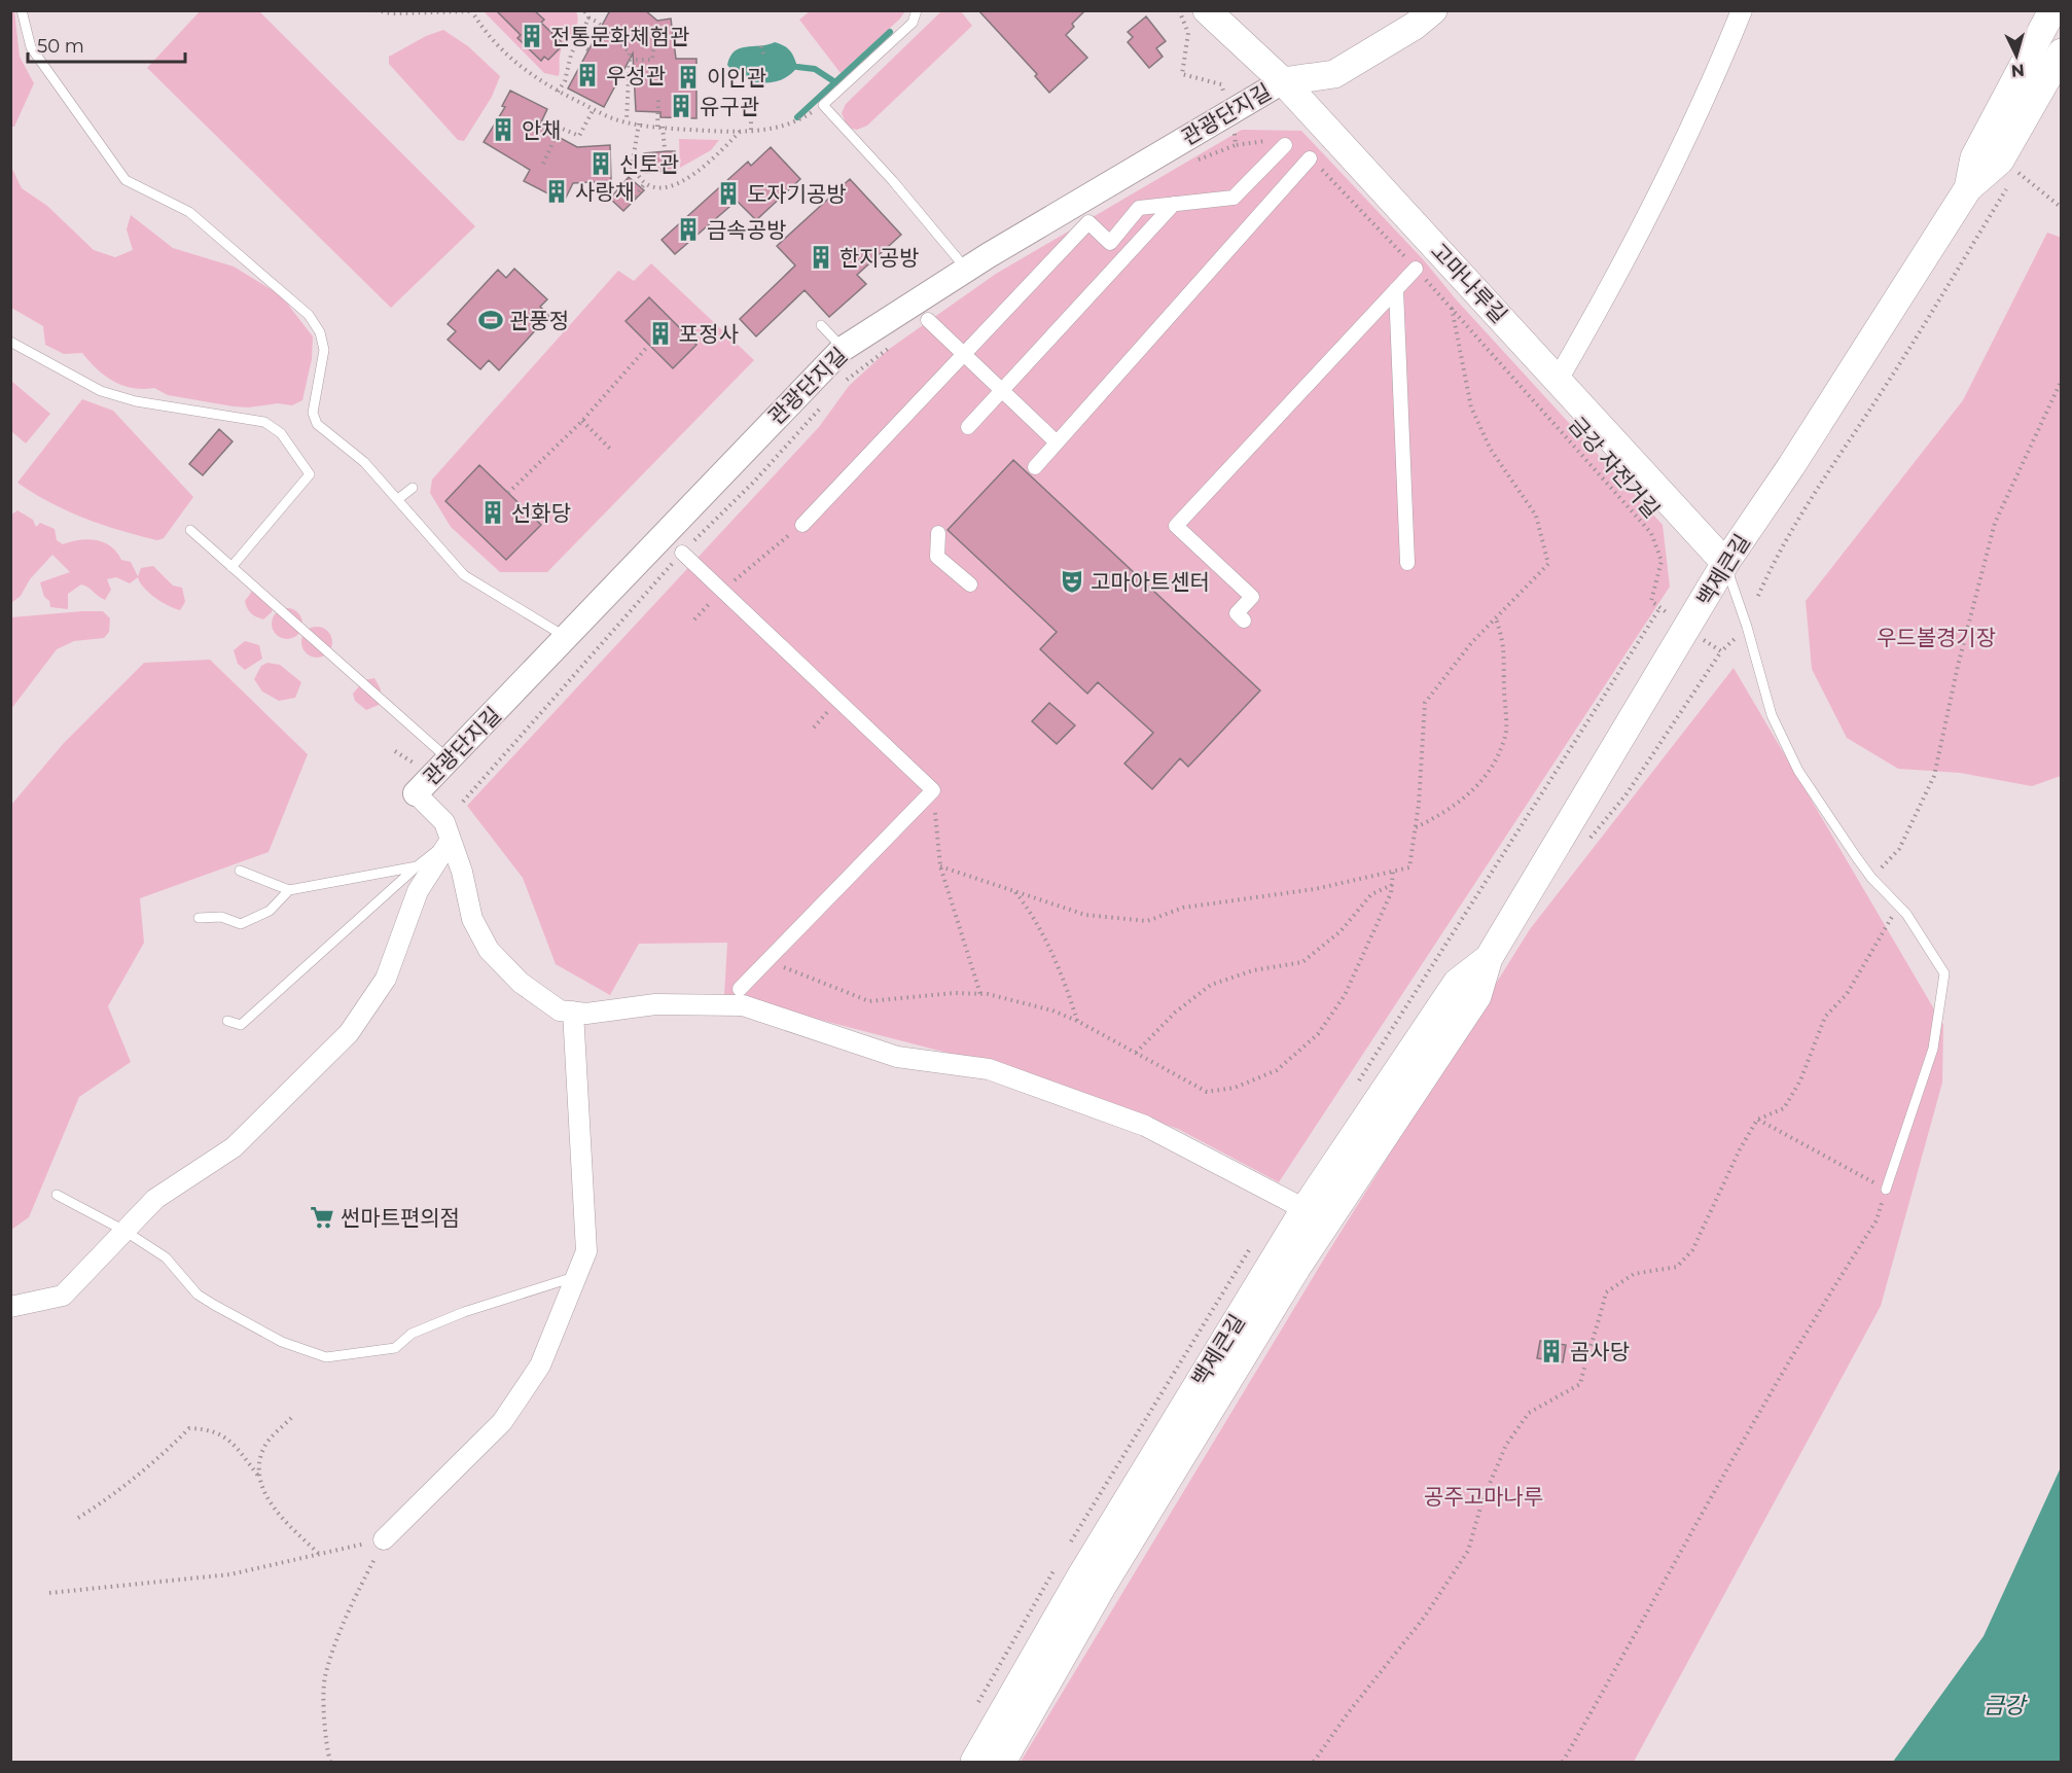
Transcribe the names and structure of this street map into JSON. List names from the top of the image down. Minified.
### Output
{"streets":{"main road":["고마나루길","백제큰길"],"street":["관광단지길"],"path":["금강 자전거길"]},"crossings":[["관광단지길","고마나루길"],["고마나루길","백제큰길"],["금강 자전거길","백제큰길"]],"water":["금강"],"parks":["우드볼경기장","공주고마나루"],"places":{"building":["전통문화체험관","우성관","이인관","유구관","안채","신토관","사랑채","도자기공방","금속공방","한지공방","포정사","선화당","곰사당"],"sports":["관풍정"],"theatre":["고마아트센터"],"supermarket":["썬마트편의점"]},"scale_bar":"50 m","north":"bottom"}
